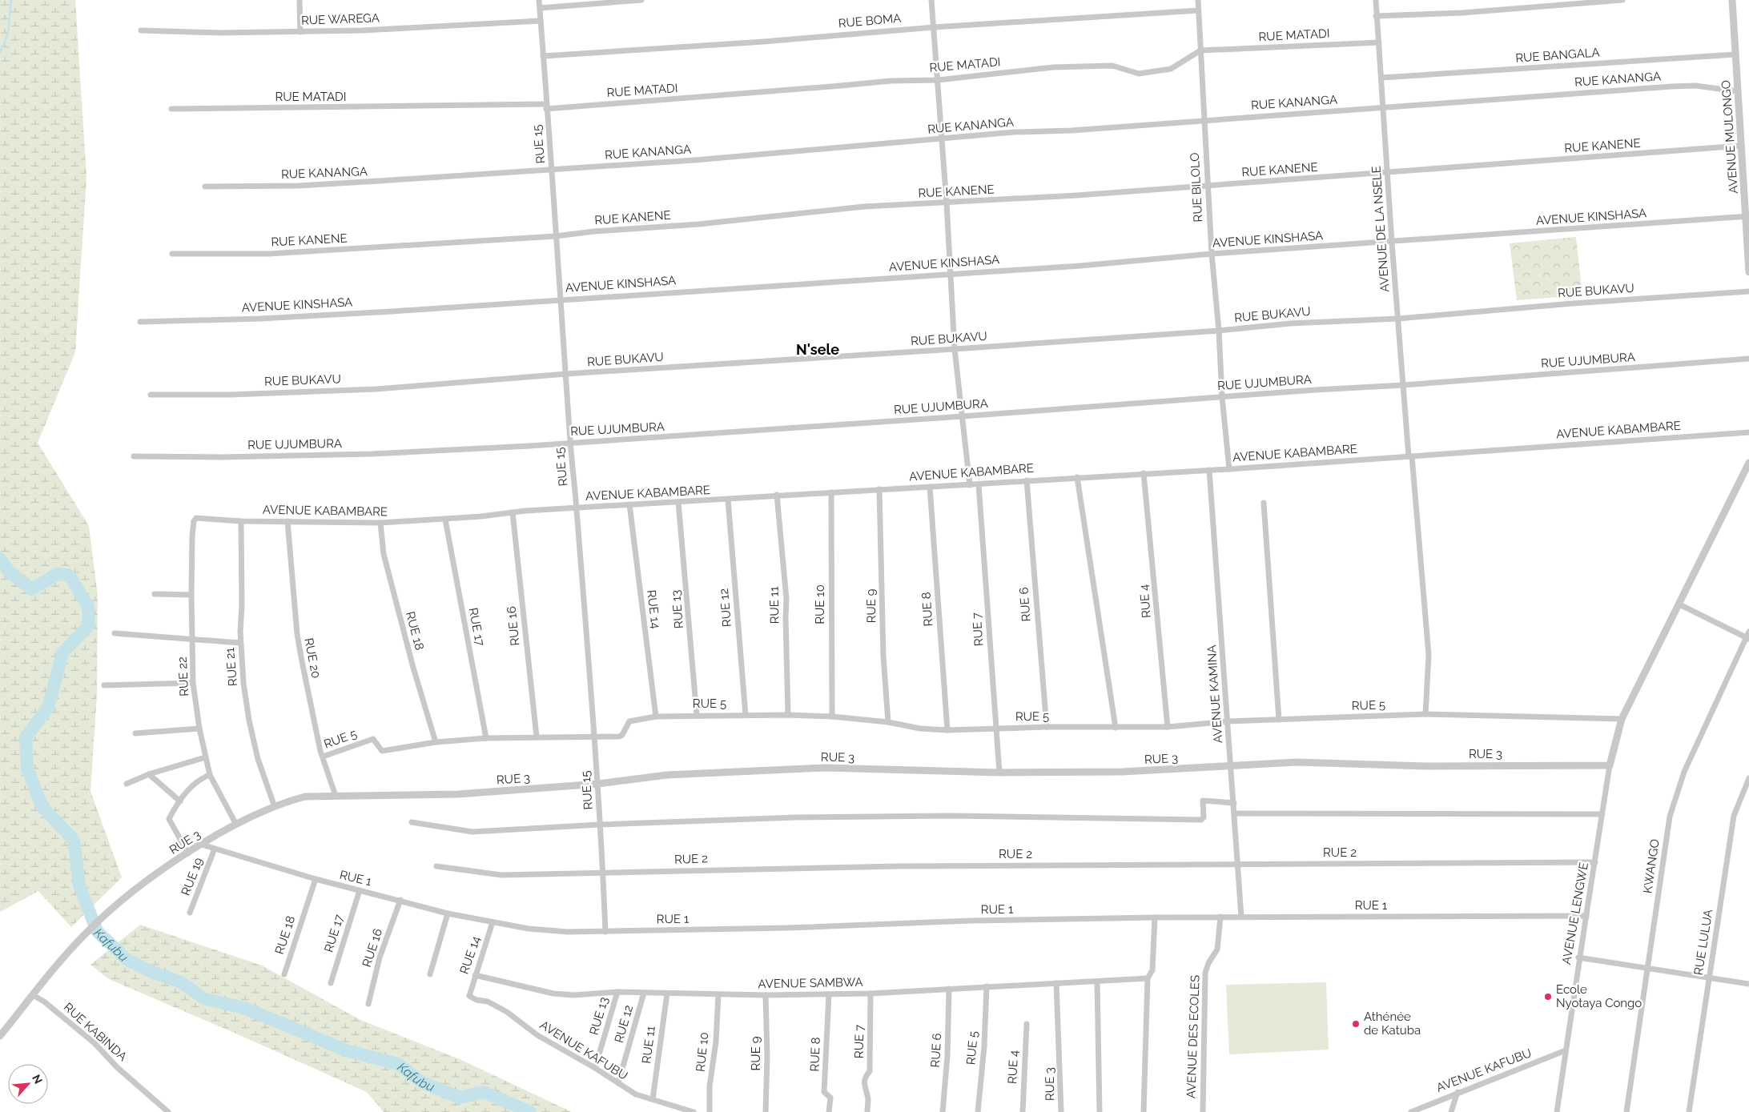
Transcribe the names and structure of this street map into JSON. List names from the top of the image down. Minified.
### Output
{"streets":{"street":["RUE WAREGA","RUE BOMA","RUE MATADI","RUE BANGALA","RUE KANANGA","AVENUE MULONGO","RUE 15","RUE KANENE","RUE BILOLO","AVENUE KINSHASA","AVENUE DE LA NSELE","RUE BUKAVU","RUE UJUMBURA","AVENUE KABAMBARE","RUE 4","RUE 10","RUE 6","RUE 11","RUE 9","RUE 12","RUE 14","RUE 13","RUE 8","RUE 16","RUE 17","RUE 7","RUE 18","RUE 20","RUE 21","RUE 22","AVENUE KAMINA","RUE 5","RUE 3","RUE 2","KWANGO","RUE 19","RUE 1","AVENUE LENGWE","RUE LULUA","AVENUE SAMBWA","RUE KABINDA","AVENUE DES ECOLES","AVENUE KAFUBU"]},"crossings":[["RUE WAREGA","RUE 15"],["RUE BOMA","RUE 15"],["RUE BOMA","RUE BILOLO"],["RUE MATADI","RUE 15"],["RUE MATADI","RUE BILOLO"],["RUE MATADI","AVENUE DE LA NSELE"],["RUE BANGALA","AVENUE MULONGO"],["RUE BANGALA","AVENUE DE LA NSELE"],["RUE KANANGA","AVENUE MULONGO"],["RUE KANANGA","RUE 15"],["RUE KANANGA","RUE BILOLO"],["RUE KANANGA","AVENUE DE LA NSELE"],["AVENUE MULONGO","RUE KANENE"],["AVENUE MULONGO","AVENUE KINSHASA"],["RUE 15","RUE KANENE"],["RUE 15","AVENUE KINSHASA"],["RUE 15","RUE BUKAVU"],["RUE 15","RUE UJUMBURA"],["RUE 15","AVENUE KABAMBARE"],["RUE 15","RUE 5"],["RUE 15","RUE 3"],["RUE 15","RUE 2"],["RUE 15","RUE 1"],["RUE KANENE","RUE BILOLO"],["RUE KANENE","AVENUE DE LA NSELE"],["RUE BILOLO","AVENUE KINSHASA"],["RUE BILOLO","RUE BUKAVU"],["RUE BILOLO","RUE UJUMBURA"],["RUE BILOLO","AVENUE KABAMBARE"],["AVENUE KINSHASA","AVENUE DE LA NSELE"],["AVENUE DE LA NSELE","RUE BUKAVU"],["AVENUE DE LA NSELE","RUE UJUMBURA"],["AVENUE DE LA NSELE","AVENUE KABAMBARE"],["AVENUE DE LA NSELE","RUE 5"],["AVENUE KABAMBARE","RUE 4"],["AVENUE KABAMBARE","RUE 10"],["AVENUE KABAMBARE","RUE 6"],["AVENUE KABAMBARE","RUE 11"],["AVENUE KABAMBARE","RUE 9"],["AVENUE KABAMBARE","RUE 12"],["AVENUE KABAMBARE","RUE 14"],["AVENUE KABAMBARE","RUE 13"],["AVENUE KABAMBARE","RUE 8"],["AVENUE KABAMBARE","RUE 16"],["AVENUE KABAMBARE","RUE 17"],["AVENUE KABAMBARE","RUE 7"],["AVENUE KABAMBARE","RUE 18"],["AVENUE KABAMBARE","RUE 20"],["AVENUE KABAMBARE","RUE 21"],["AVENUE KABAMBARE","RUE 22"],["AVENUE KABAMBARE","AVENUE KAMINA"],["RUE 4","RUE 5"],["RUE 10","RUE 5"],["RUE 10","AVENUE SAMBWA"],["RUE 6","RUE 5"],["RUE 6","AVENUE SAMBWA"],["RUE 11","RUE 5"],["RUE 11","AVENUE SAMBWA"],["RUE 11","AVENUE KAFUBU"],["RUE 9","RUE 5"],["RUE 9","AVENUE SAMBWA"],["RUE 12","RUE 5"],["RUE 12","AVENUE SAMBWA"],["RUE 12","AVENUE KAFUBU"],["RUE 14","RUE 5"],["RUE 14","RUE 1"],["RUE 14","AVENUE SAMBWA"],["RUE 14","AVENUE KAFUBU"],["RUE 13","RUE 5"],["RUE 13","AVENUE SAMBWA"],["RUE 13","AVENUE KAFUBU"],["RUE 8","RUE 5"],["RUE 8","AVENUE SAMBWA"],["RUE 16","RUE 5"],["RUE 16","RUE 1"],["RUE 17","RUE 5"],["RUE 17","RUE 1"],["RUE 7","RUE 5"],["RUE 7","RUE 3"],["RUE 7","AVENUE SAMBWA"],["RUE 18","RUE 5"],["RUE 18","RUE 1"],["RUE 20","RUE 5"],["RUE 20","RUE 3"],["RUE 21","RUE 3"],["RUE 22","RUE 3"],["AVENUE KAMINA","RUE 5"],["AVENUE KAMINA","RUE 3"],["AVENUE KAMINA","RUE 2"],["AVENUE KAMINA","RUE 1"],["RUE 5","AVENUE SAMBWA"],["RUE 3","RUE 1"],["RUE 3","AVENUE LENGWE"],["RUE 3","AVENUE SAMBWA"],["RUE 3","RUE KABINDA"],["RUE 2","AVENUE LENGWE"],["RUE 19","RUE 1"],["RUE 1","AVENUE LENGWE"],["RUE 1","AVENUE DES ECOLES"],["AVENUE LENGWE","AVENUE KAFUBU"]],"districts":["N'sele"],"water":["Kafubu"],"places":["Ecole Nyotaya Congo","Athénée de Katuba"],"north":"top right"}
